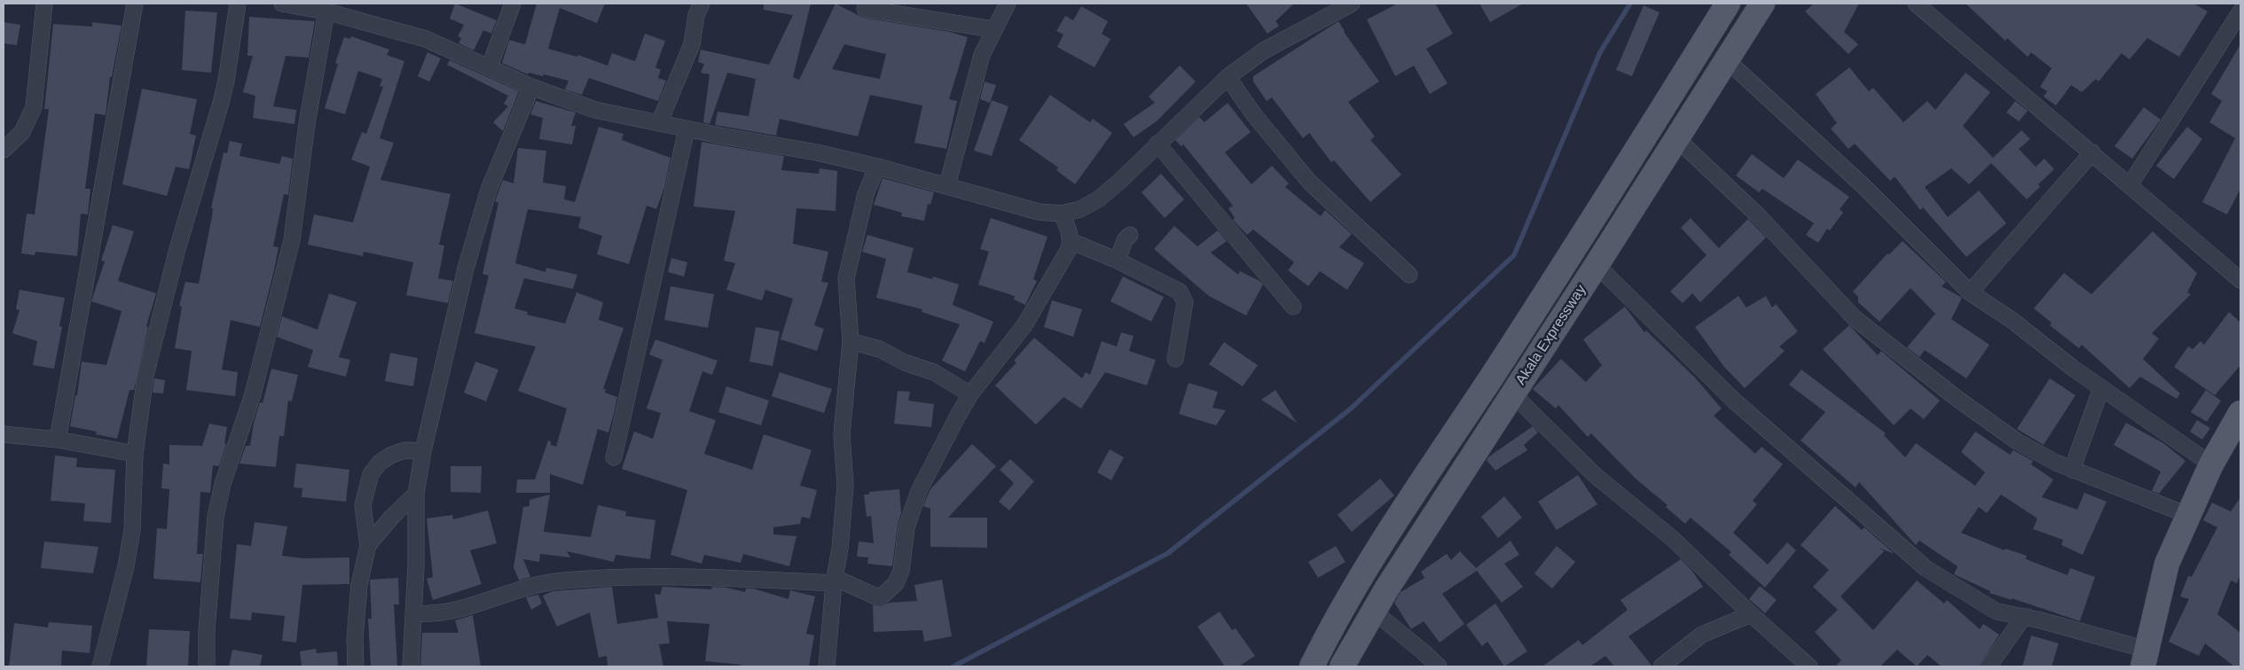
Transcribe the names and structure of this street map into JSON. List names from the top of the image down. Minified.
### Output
{"streets":{"main road":["Akala Expressway"]}}
